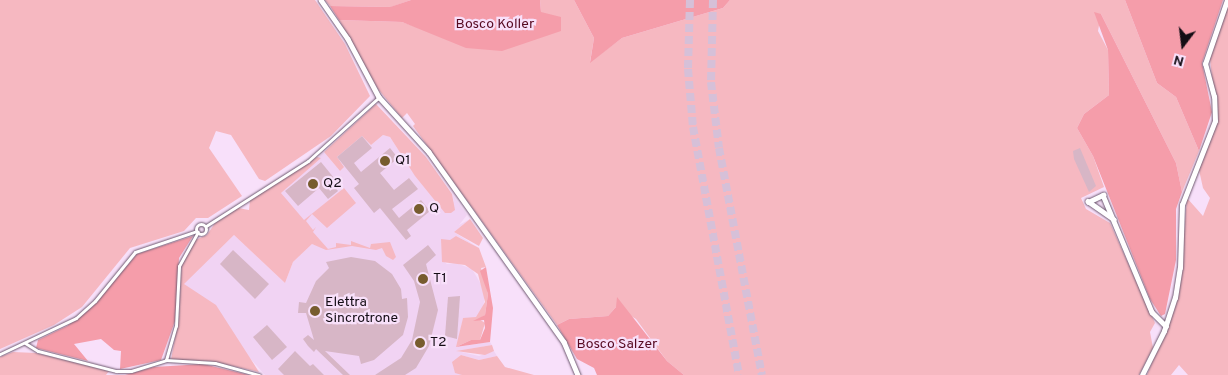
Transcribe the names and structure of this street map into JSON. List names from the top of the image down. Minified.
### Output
{"parks":["Bosco Koller","Bosco Salzer"],"places":["Q1","Q2","Q","T1","Elettra Sincrotrone","T2"],"north":"bottom"}
